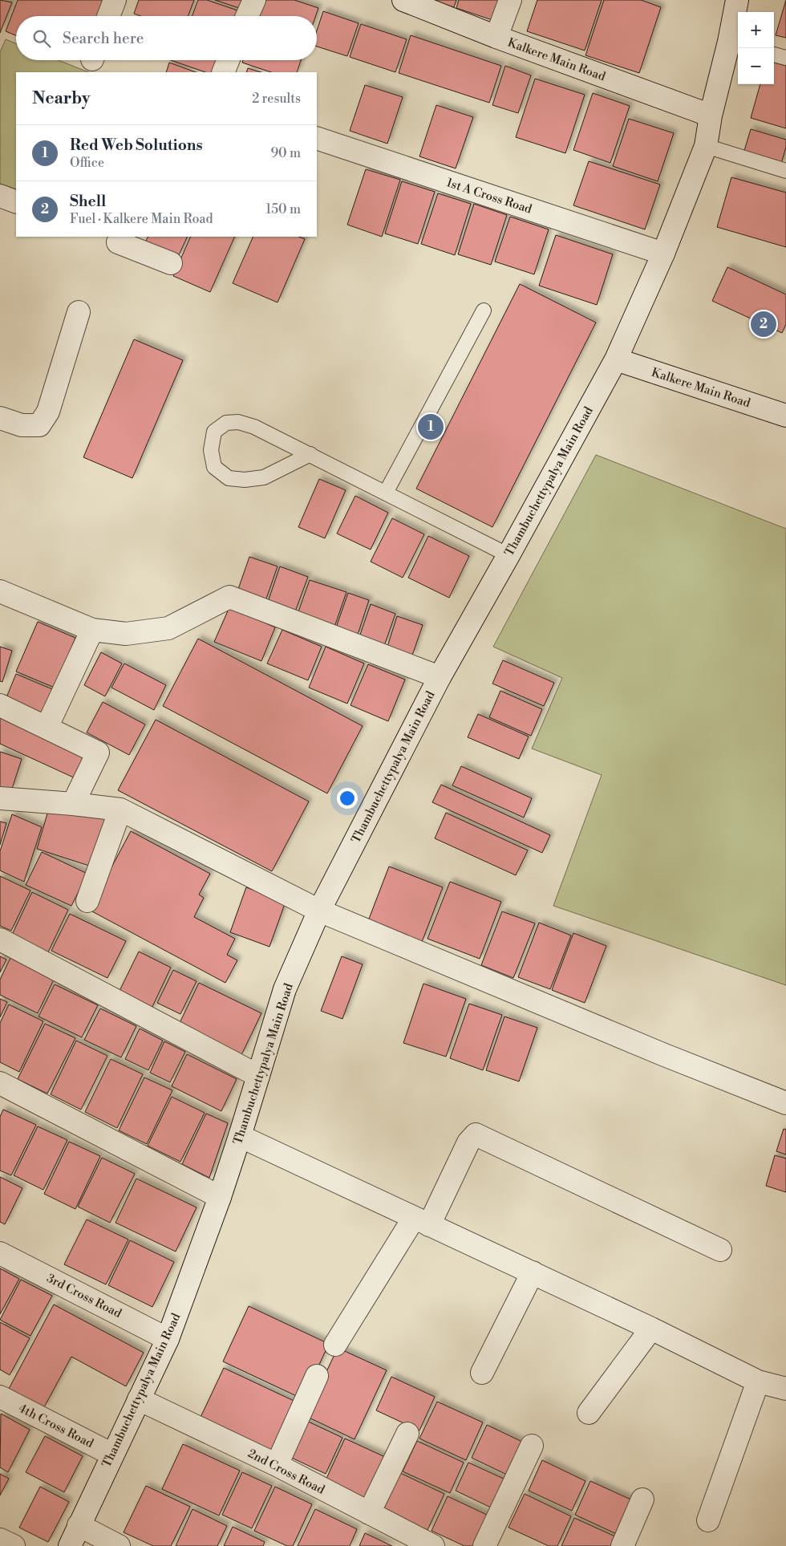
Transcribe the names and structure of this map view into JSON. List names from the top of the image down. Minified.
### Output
{"streets":{"street":["Kalkere Main Road","1st A Cross Road","Thambuchettypalya Main Road","3rd Cross Road","4th Cross Road","2nd Cross Road"]},"crossings":[["Kalkere Main Road","Thambuchettypalya Main Road"],["1st A Cross Road","Thambuchettypalya Main Road"],["Thambuchettypalya Main Road","3rd Cross Road"],["Thambuchettypalya Main Road","4th Cross Road"],["Thambuchettypalya Main Road","2nd Cross Road"]],"page":{"map_buttons":["+","−"],"search":"Search here","heading":["Nearby","2 results"],"list":[{"mark":"1","name":"Red Web Solutions","note":"Office","value":"90 m"},{"mark":"2","name":"Shell","note":"Fuel · Kalkere Main Road","value":"150 m"}],"pins":["2","1"]}}
